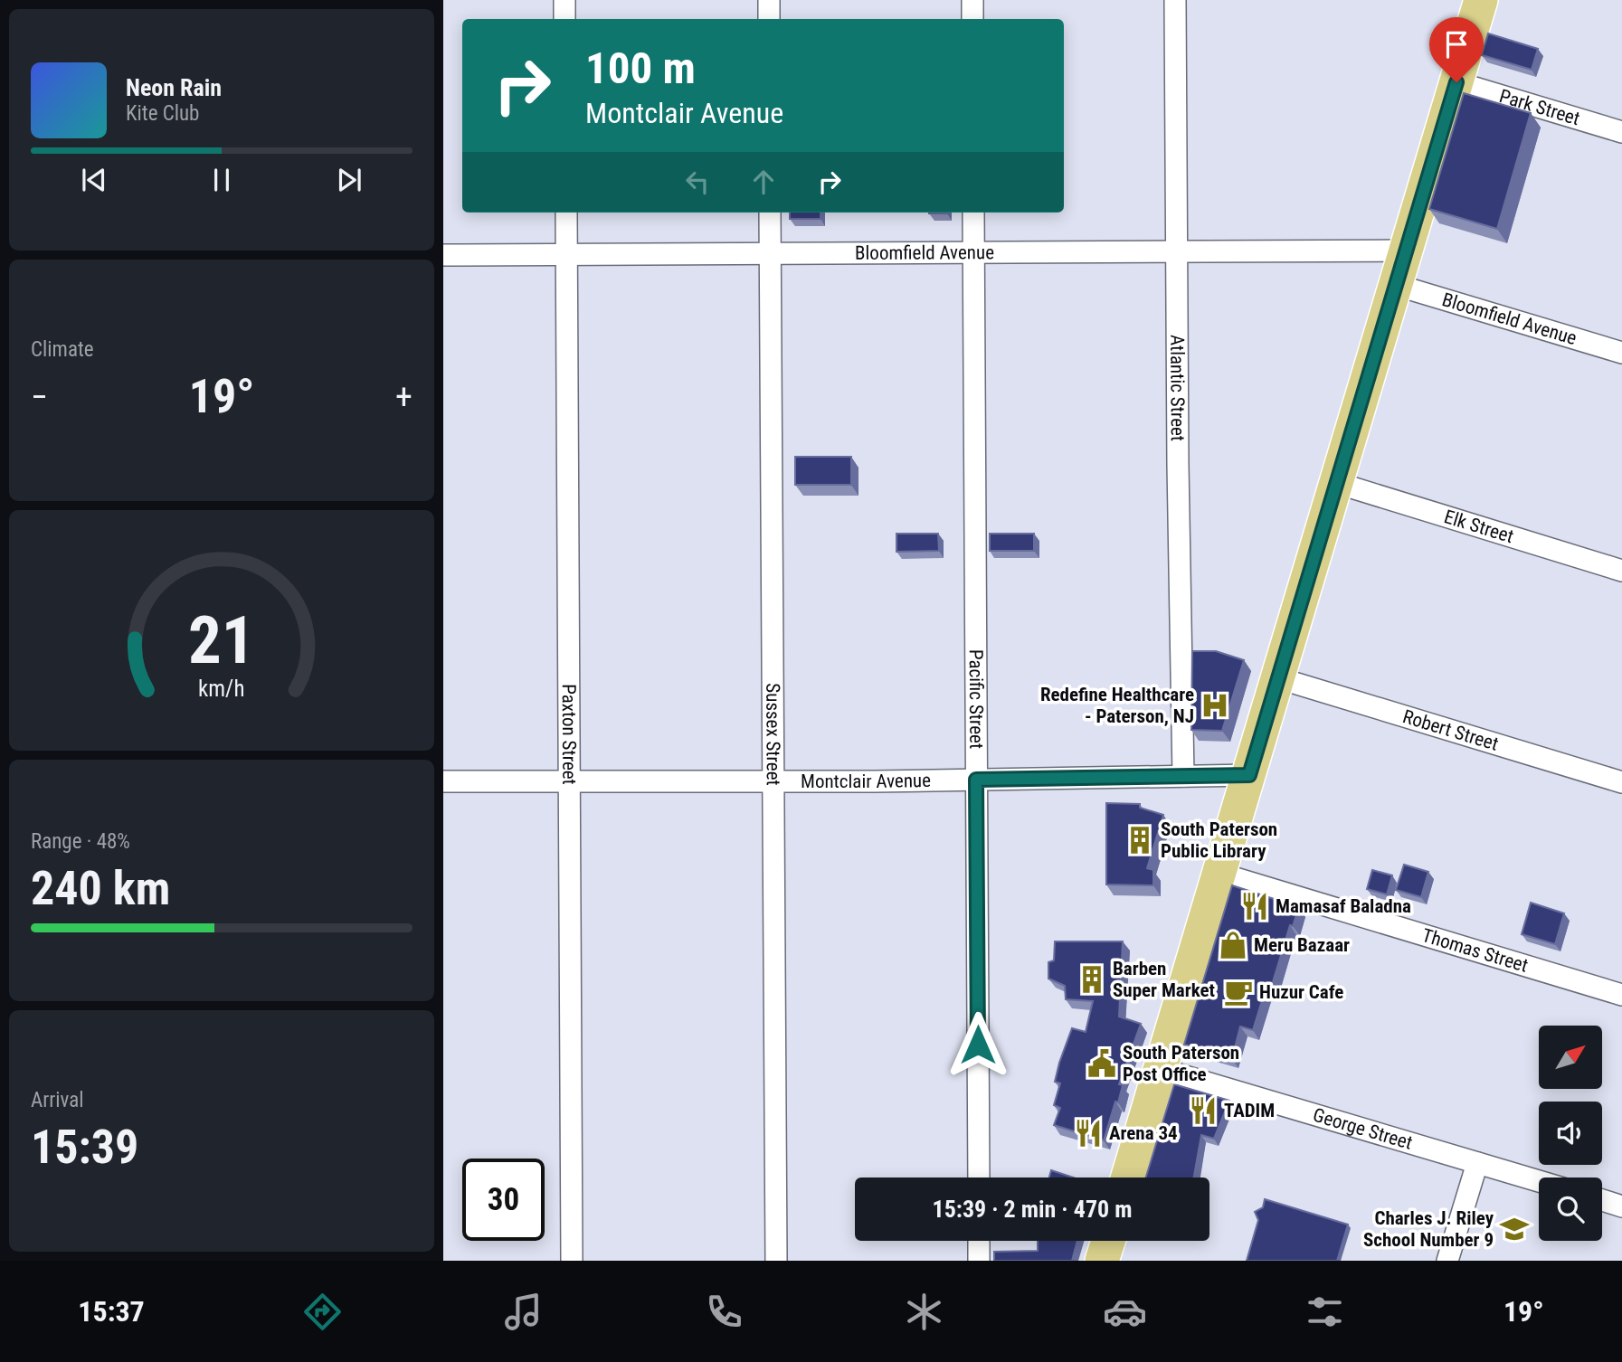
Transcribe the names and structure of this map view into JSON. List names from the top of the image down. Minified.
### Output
{"streets":{"street":["Park Street","Bloomfield Avenue","Atlantic Street","Elk Street","Pacific Street","Robert Street","Paxton Street","Sussex Street","Montclair Avenue","Thomas Street","George Street"]},"crossings":[["Bloomfield Avenue","Atlantic Street"],["Bloomfield Avenue","Pacific Street"],["Bloomfield Avenue","Paxton Street"],["Bloomfield Avenue","Sussex Street"],["Atlantic Street","Montclair Avenue"],["Pacific Street","Montclair Avenue"],["Paxton Street","Montclair Avenue"],["Sussex Street","Montclair Avenue"]],"places":{"hospital":["Redefine Healthcare - Paterson, NJ"],"building":["South Paterson Public Library","Barben Super Market"],"restaurant":["Mamasaf Baladna","TADIM","Arena 34"],"shop":["Meru Bazaar"],"cafe":["Huzur Cafe"],"public building":["South Paterson Post Office"],"school or university":["Charles J. Riley School Number 9"]},"north":"top right","page":{"turn":["100 m","Montclair Avenue"],"song":["Neon Rain","Kite Club"],"tile":["Climate",["Range · 48%","240 km"],["Arrival","15:39"]],"heat":["−","19°","+"],"limit":"30","trip":"15:39 · 2 min · 470 m","tabs":["15:37","19°"],"gauge":["21","km/h"]}}
